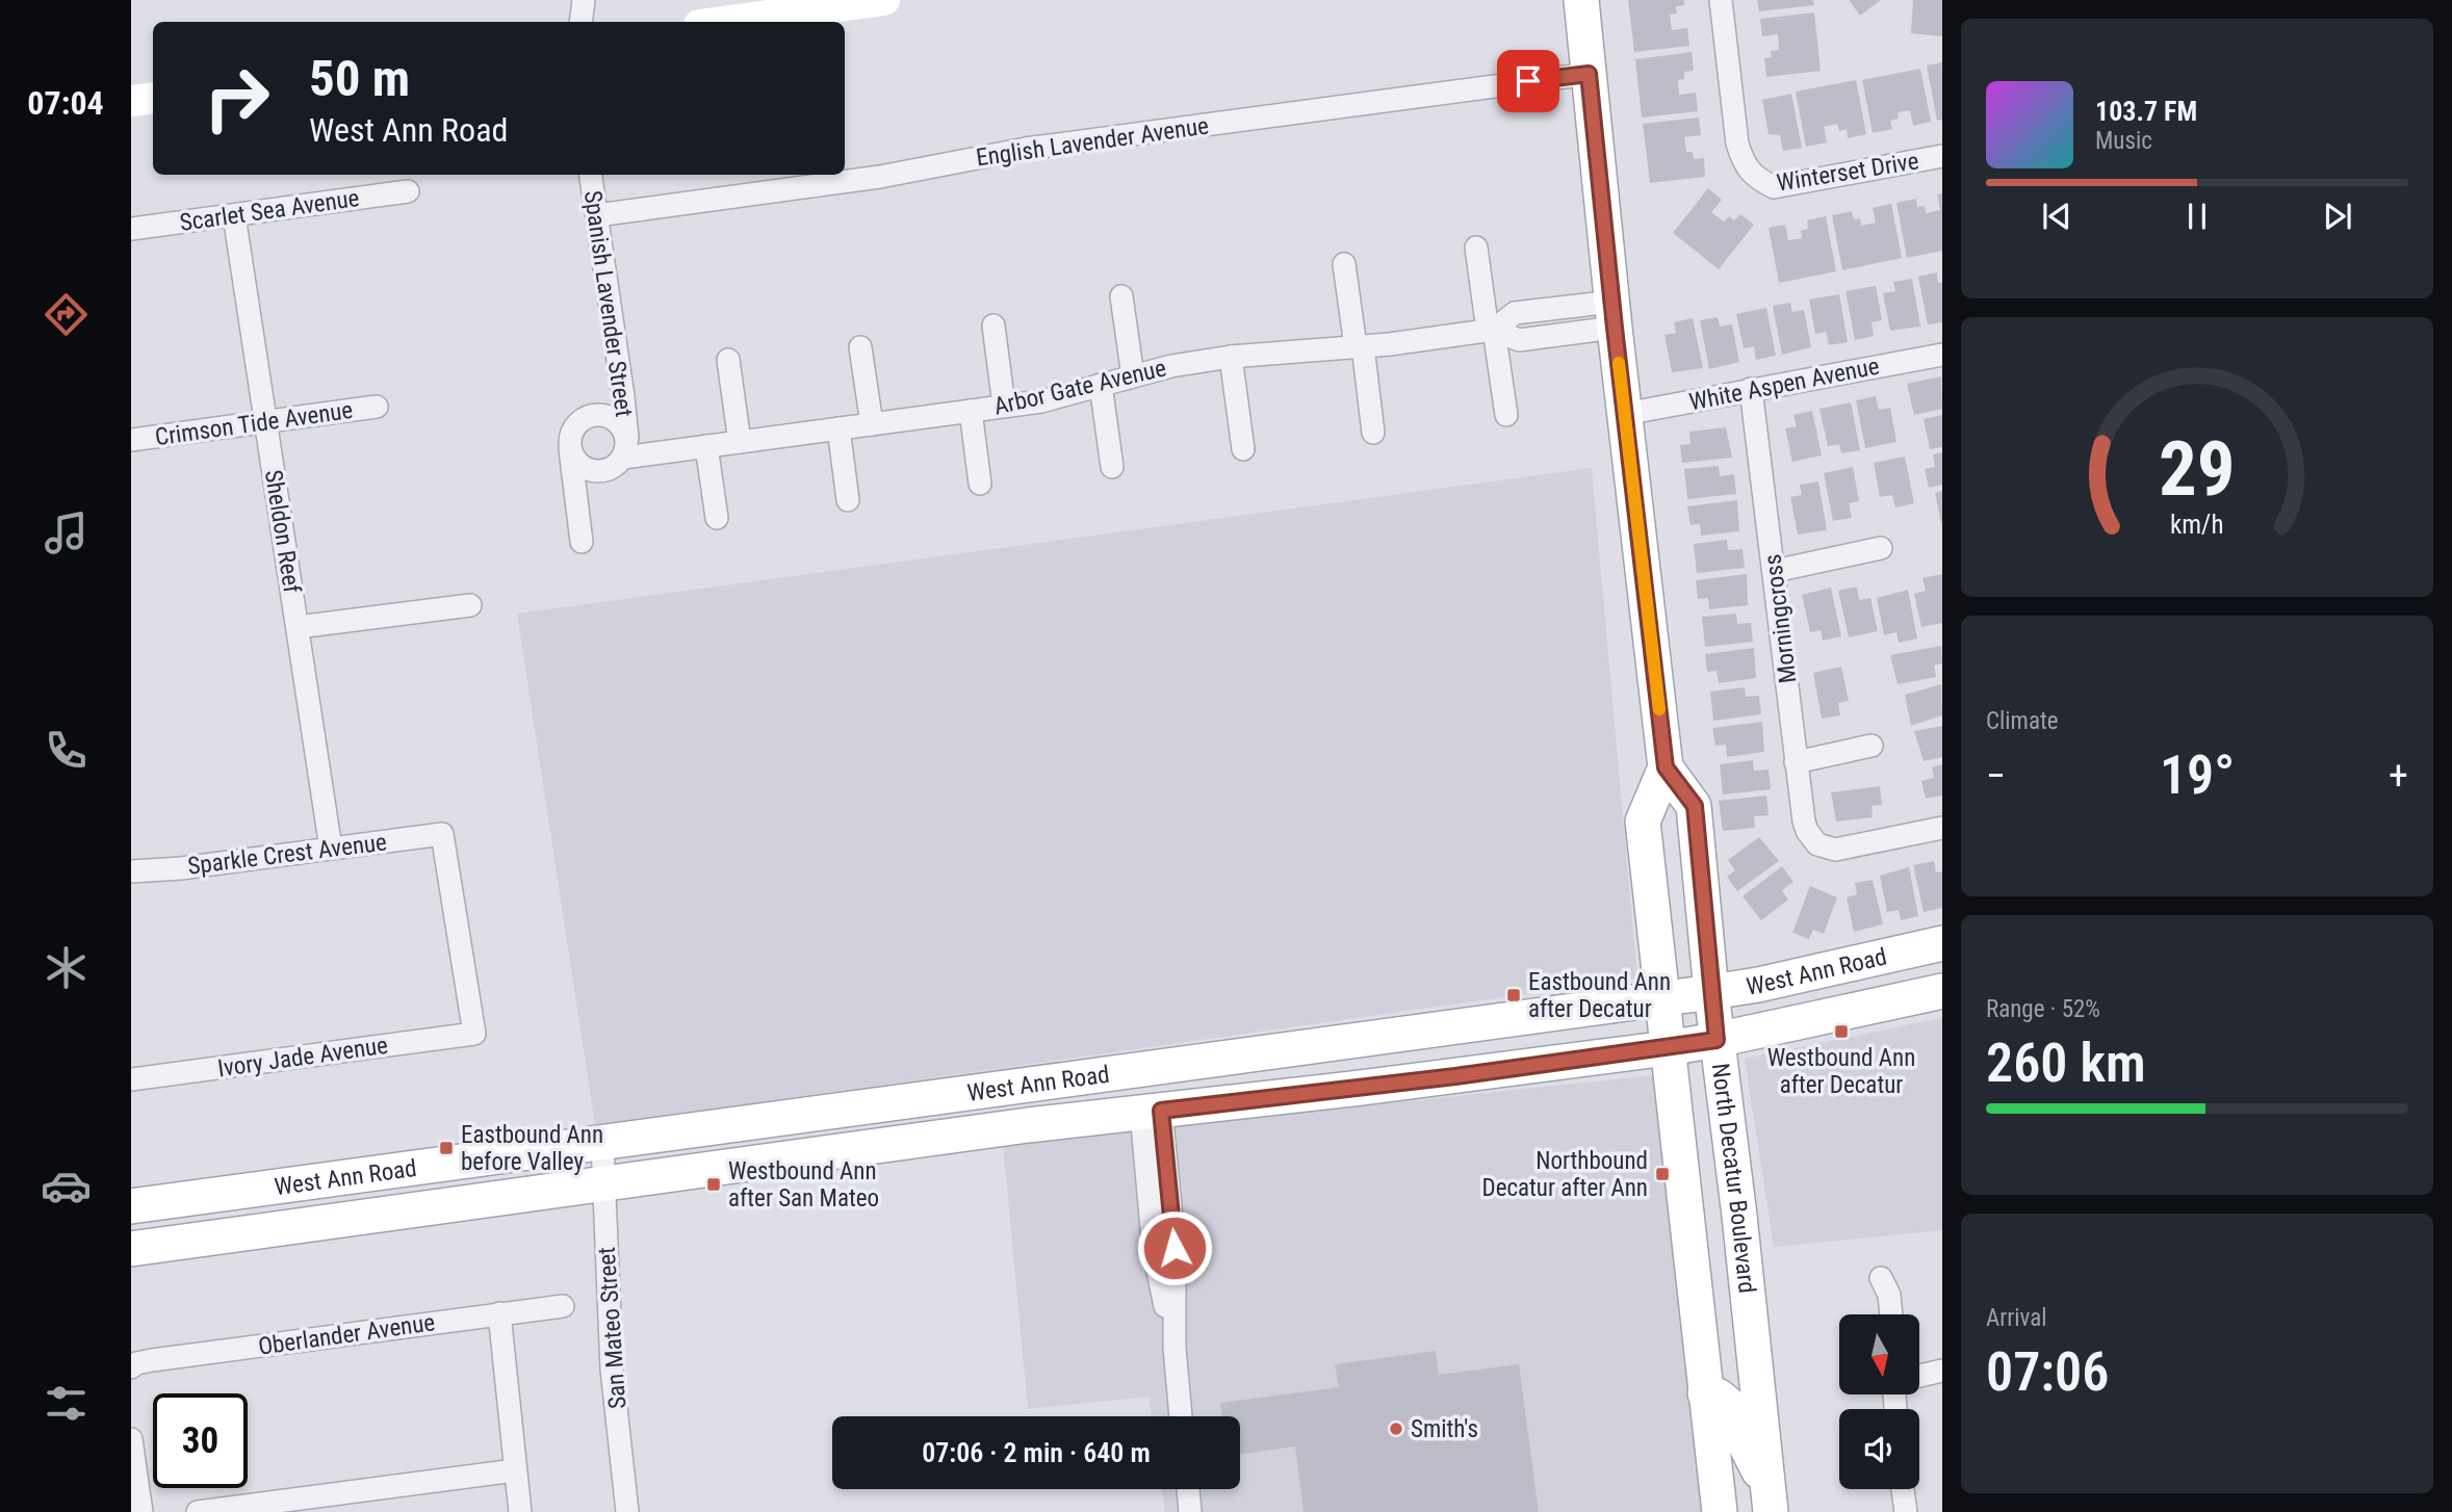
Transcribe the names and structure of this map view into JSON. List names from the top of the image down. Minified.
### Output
{"streets":{"main road":["West Ann Road","North Decatur Boulevard"],"street":["English Lavender Avenue","Winterset Drive","Scarlet Sea Avenue","Spanish Lavender Street","White Aspen Avenue","Arbor Gate Avenue","Crimson Tide Avenue","Sheldon Reef","Morningcross","Sparkle Crest Avenue","Ivory Jade Avenue","San Mateo Street","Oberlander Avenue"]},"crossings":[["English Lavender Avenue","Spanish Lavender Street"],["English Lavender Avenue","North Decatur Boulevard"],["Scarlet Sea Avenue","Sheldon Reef"],["Spanish Lavender Street","Arbor Gate Avenue"],["White Aspen Avenue","Morningcross"],["White Aspen Avenue","North Decatur Boulevard"],["Arbor Gate Avenue","North Decatur Boulevard"],["Crimson Tide Avenue","Sheldon Reef"],["Sheldon Reef","Sparkle Crest Avenue"],["Sparkle Crest Avenue","Ivory Jade Avenue"],["West Ann Road","North Decatur Boulevard"],["West Ann Road","San Mateo Street"]],"places":{"transit":["Eastbound Ann after Decatur","Westbound Ann after Decatur","Eastbound Ann before Valley","Northbound Decatur after Ann","Westbound Ann after San Mateo"],"other":["Smith's"]},"north":"bottom","page":{"tabs":"07:04","turn":["50 m","West Ann Road"],"song":["103.7 FM","Music"],"tile":["Climate",["Range · 52%","260 km"],["Arrival","07:06"]],"heat":["−","19°","+"],"limit":"30","trip":"07:06 · 2 min · 640 m","gauge":["29","km/h"]}}
